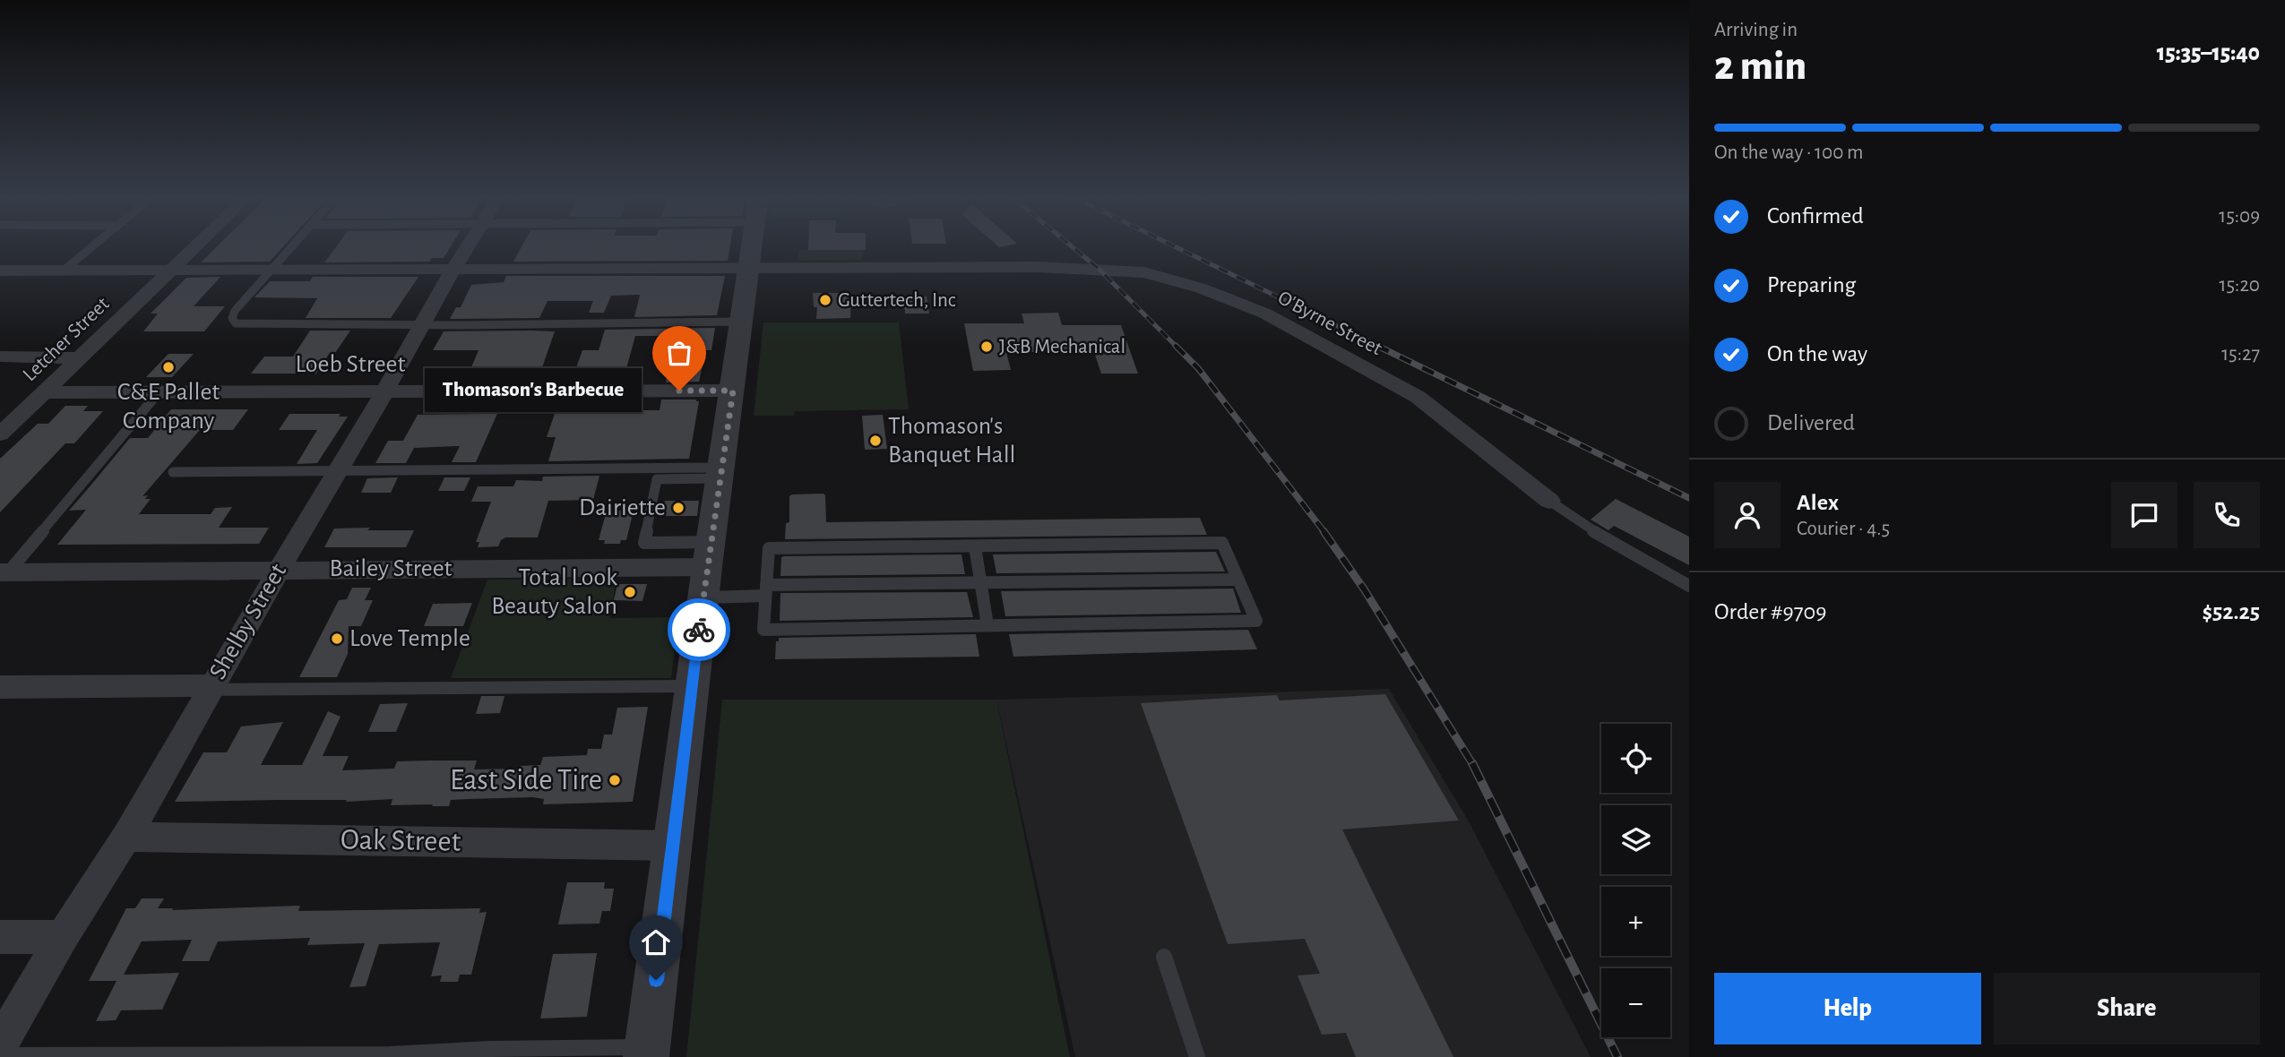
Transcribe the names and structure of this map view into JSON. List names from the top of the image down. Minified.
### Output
{"streets":{"street":["O'Byrne Street","Letcher Street","Loeb Street","Bailey Street","Shelby Street","Oak Street"]},"crossings":[["O'Byrne Street","Letcher Street"],["O'Byrne Street","Shelby Street"],["Letcher Street","Loeb Street"],["Loeb Street","Shelby Street"],["Bailey Street","Shelby Street"],["Shelby Street","Oak Street"]],"places":["Guttertech, Inc","J&B Mechanical","C&E Pallet Company","Thomason's Barbecue","Thomason's Banquet Hall","Dairiette","Total Look Beauty Salon","Love Temple","East Side Tire"],"page":{"heading":["2 min","Arriving in","15:35–15:40"],"panel":["Alex","Courier · 4.5","Order #9709","$52.25"],"bar":"On the way · 100 m","list":[["Confirmed","15:09"],["Preparing","15:20"],["On the way","15:27"],"Delivered"],"bubble":"Thomason's Barbecue","map_buttons":["+","−"],"buttons":["Help","Share"]}}
